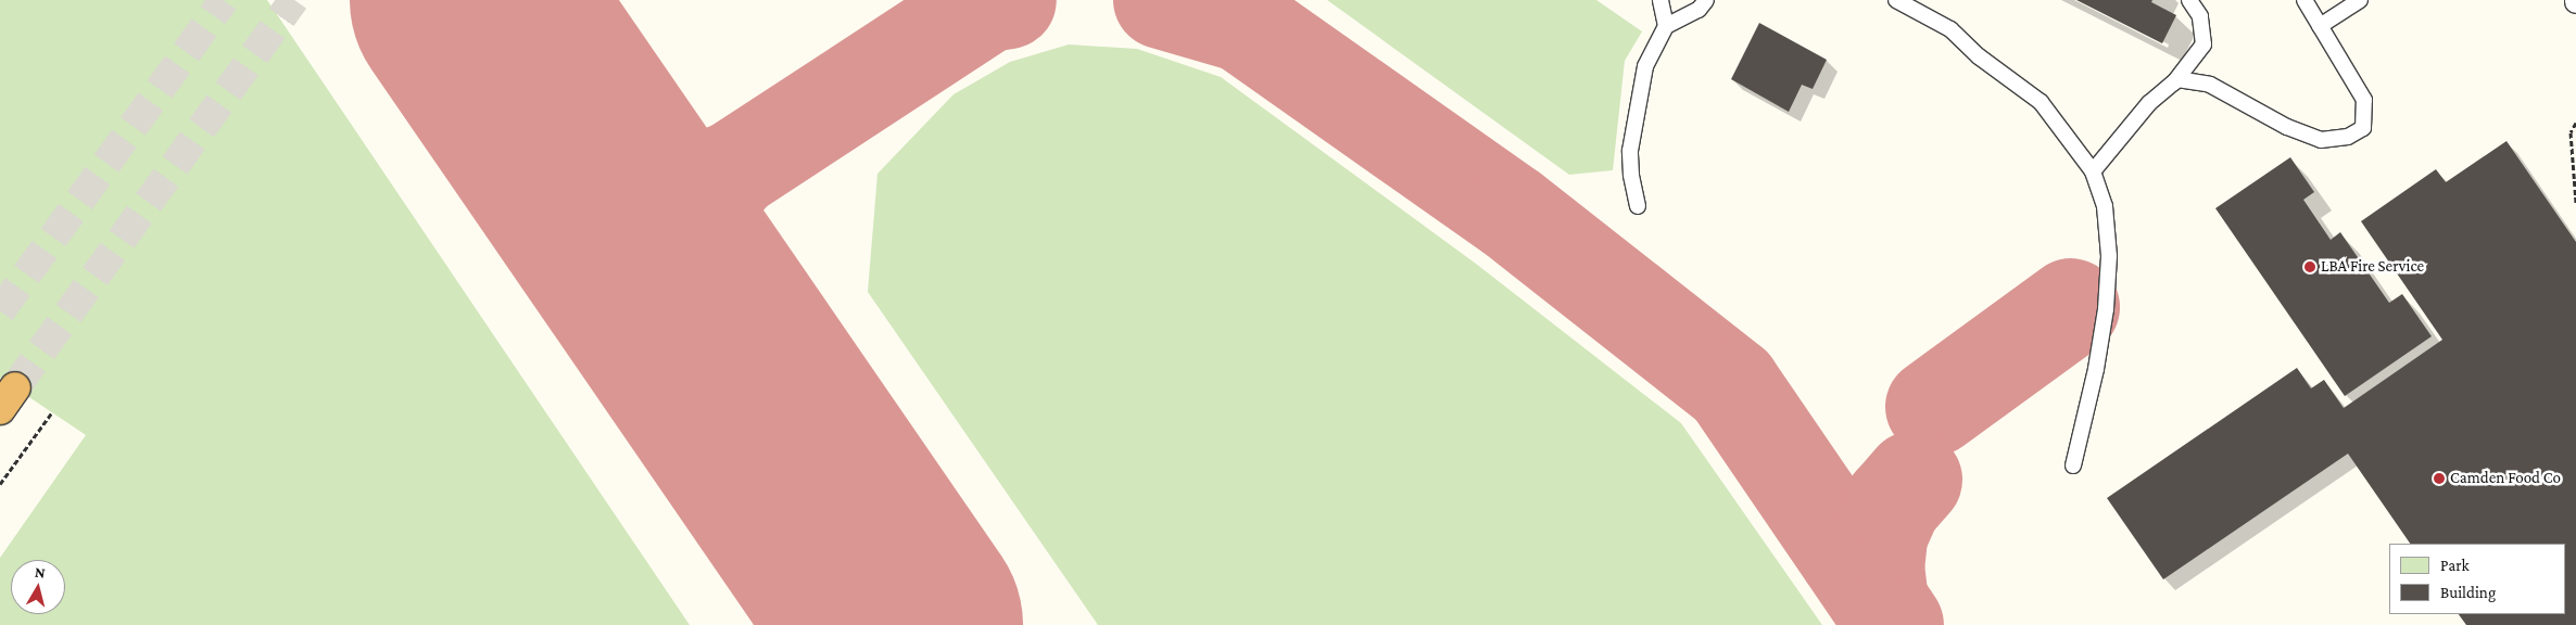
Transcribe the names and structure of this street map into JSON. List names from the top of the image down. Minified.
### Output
{"places":["LBA Fire Service","Camden Food Co"],"legend":["Park","Building"],"north":"top"}
